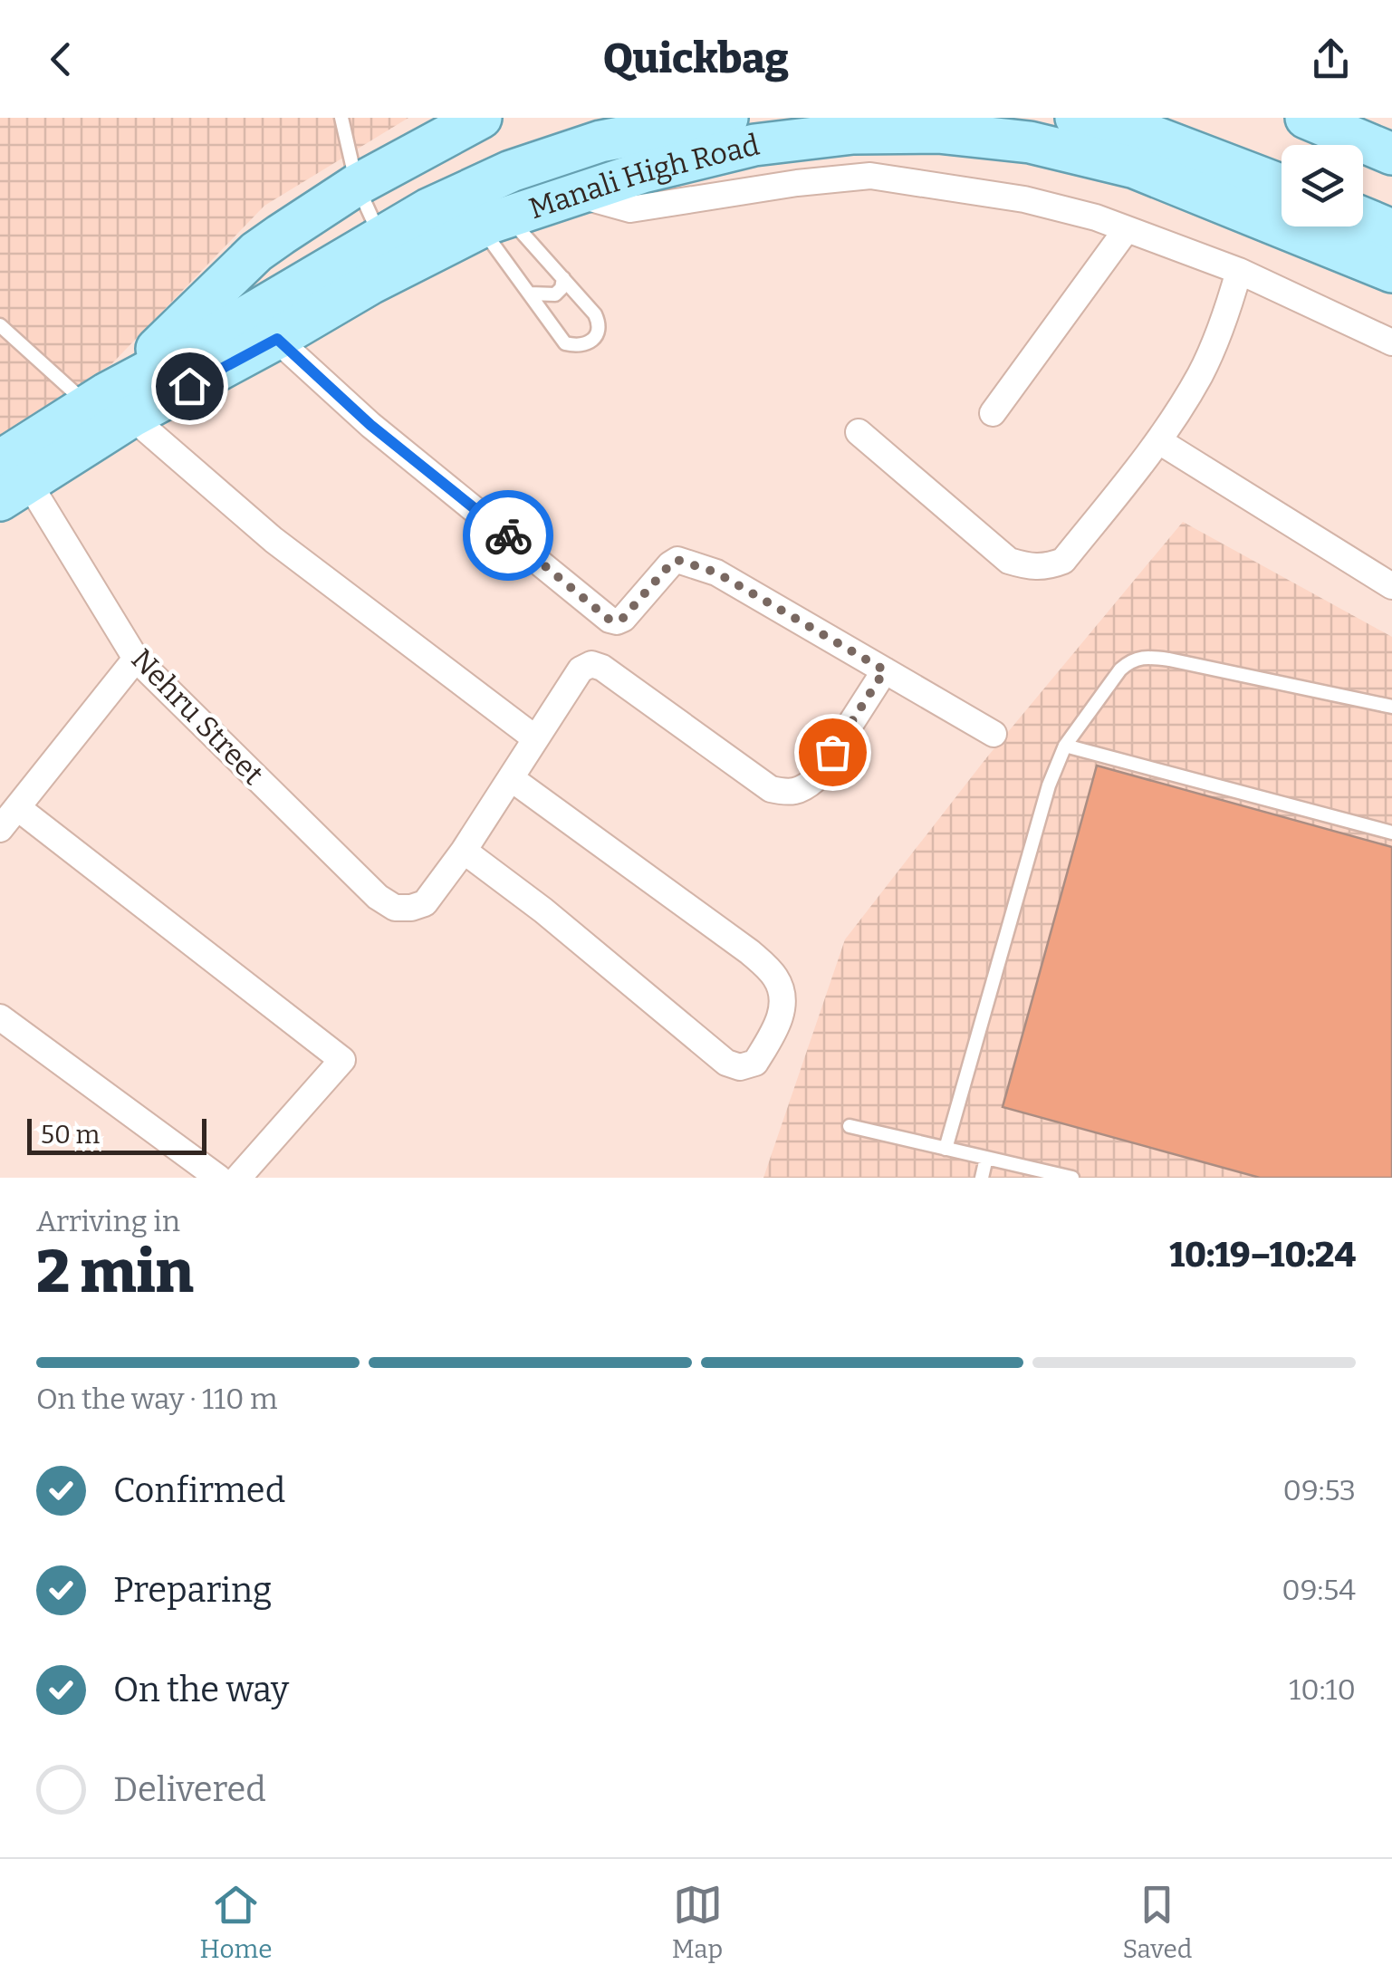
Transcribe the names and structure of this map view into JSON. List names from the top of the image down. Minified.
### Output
{"streets":{"main road":["Manali High Road"],"street":["Nehru Street"]},"crossings":[["Manali High Road","Nehru Street"]],"scale_bar":"50 m","page":{"header":"Quickbag","scale":"50 m","heading":["2 min","Arriving in","10:19–10:24"],"bar":"On the way · 110 m","list":[["Confirmed","09:53"],["Preparing","09:54"],["On the way","10:10"],"Delivered"],"tabs":["Home","Map","Saved"]}}
